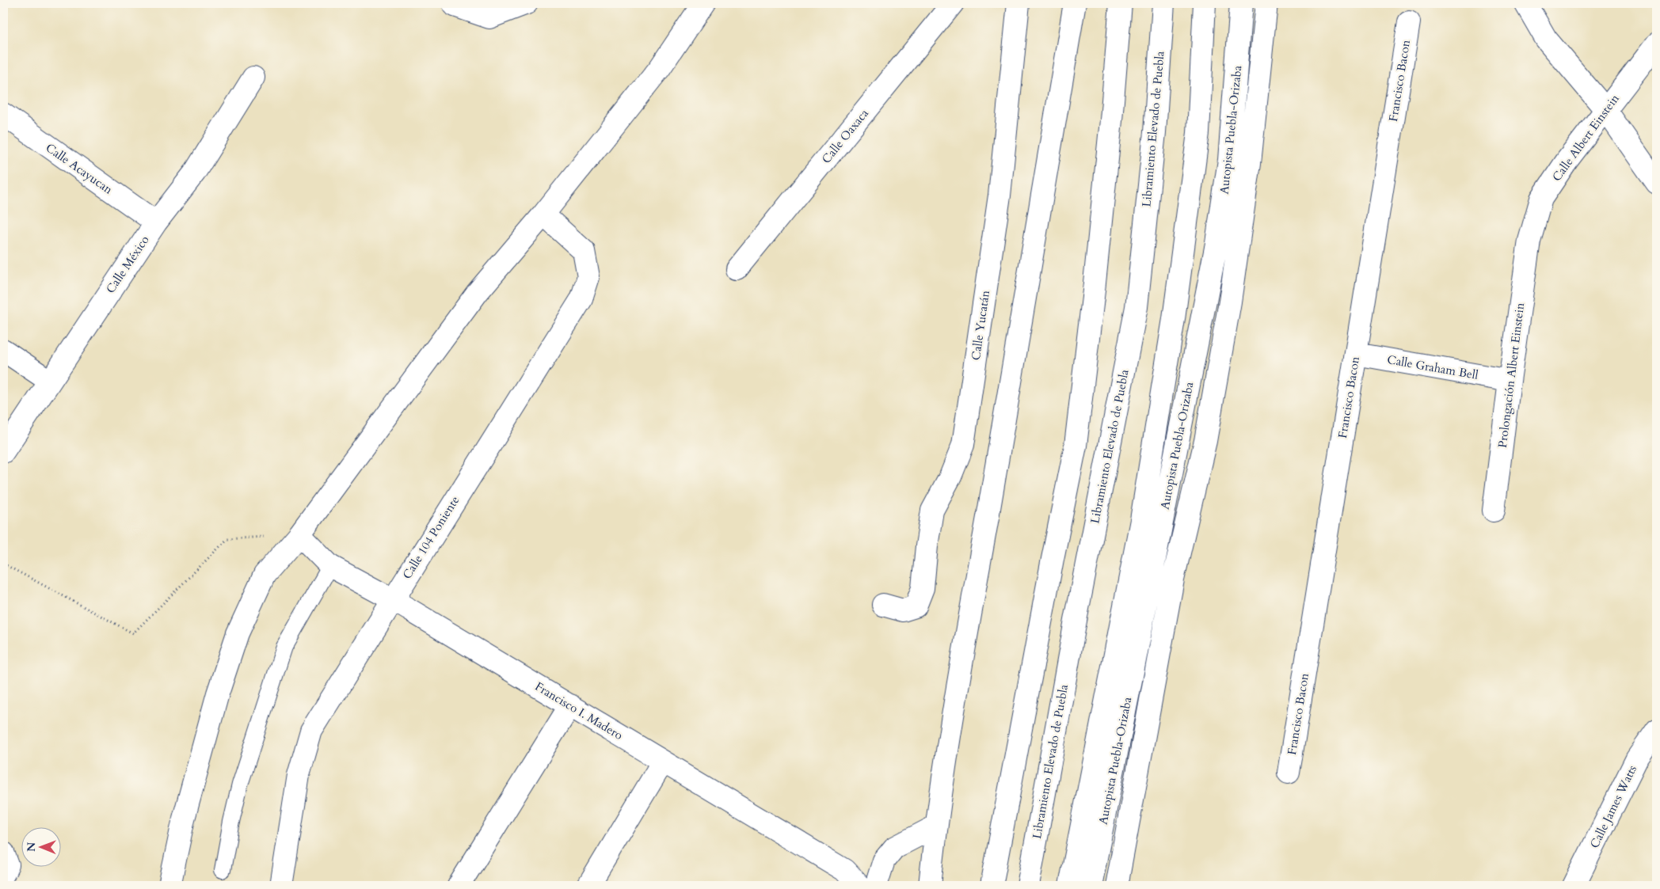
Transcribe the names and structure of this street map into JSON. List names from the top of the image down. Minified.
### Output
{"streets":{"main road":["Francisco Bacon","Libramiento Elevado de Puebla","Autopista Puebla-Orizaba","Calle Oaxaca","Calle Albert Einstein","Calle Acayucan","Calle México","Calle Yucatán","Calle Graham Bell","Prolongación Albert Einstein","Calle 104 Poniente","Francisco I. Madero","Calle James Watts"]},"crossings":[["Francisco Bacon","Calle Graham Bell"],["Calle Albert Einstein","Prolongación Albert Einstein"],["Calle Acayucan","Calle México"],["Calle Graham Bell","Prolongación Albert Einstein"],["Calle 104 Poniente","Francisco I. Madero"]],"north":"left"}
